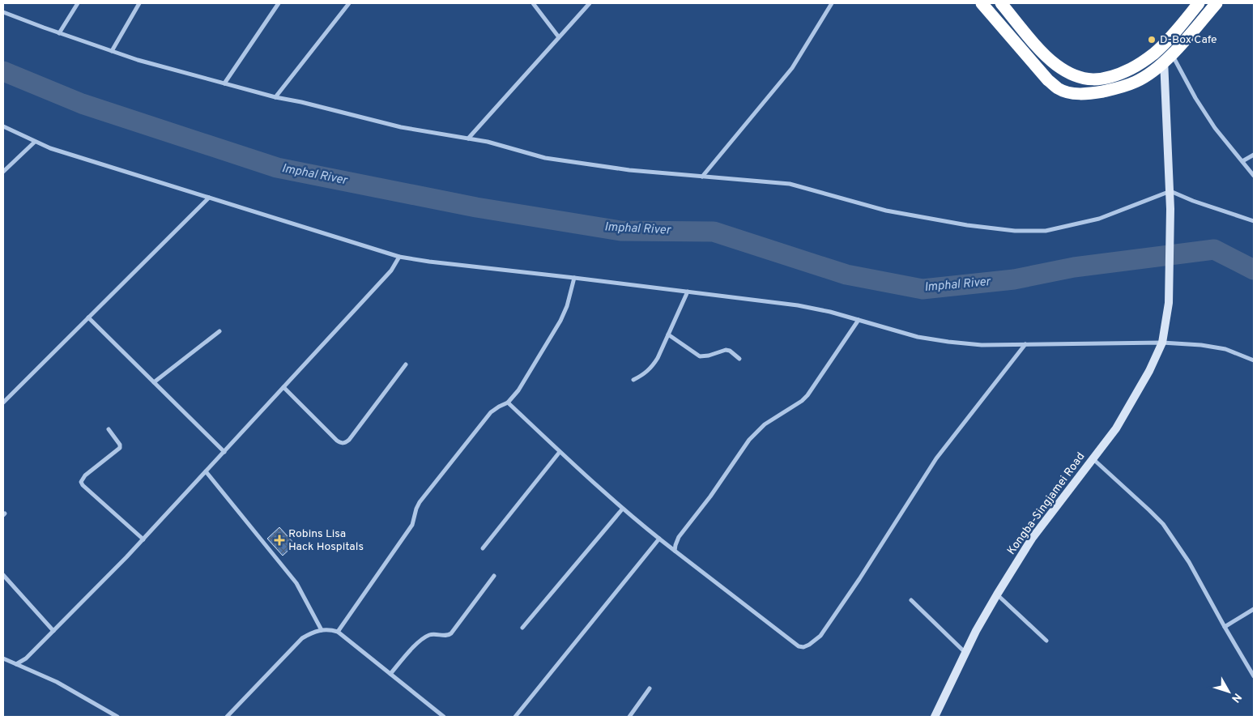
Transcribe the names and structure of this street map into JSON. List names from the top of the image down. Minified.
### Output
{"streets":{"street":["Kongba-Singjamei Road"]},"water":["Imphal River"],"places":{"other":["D-Box Cafe"],"health":["Robins Lisa Hack Hospitals"]},"north":"bottom right"}
